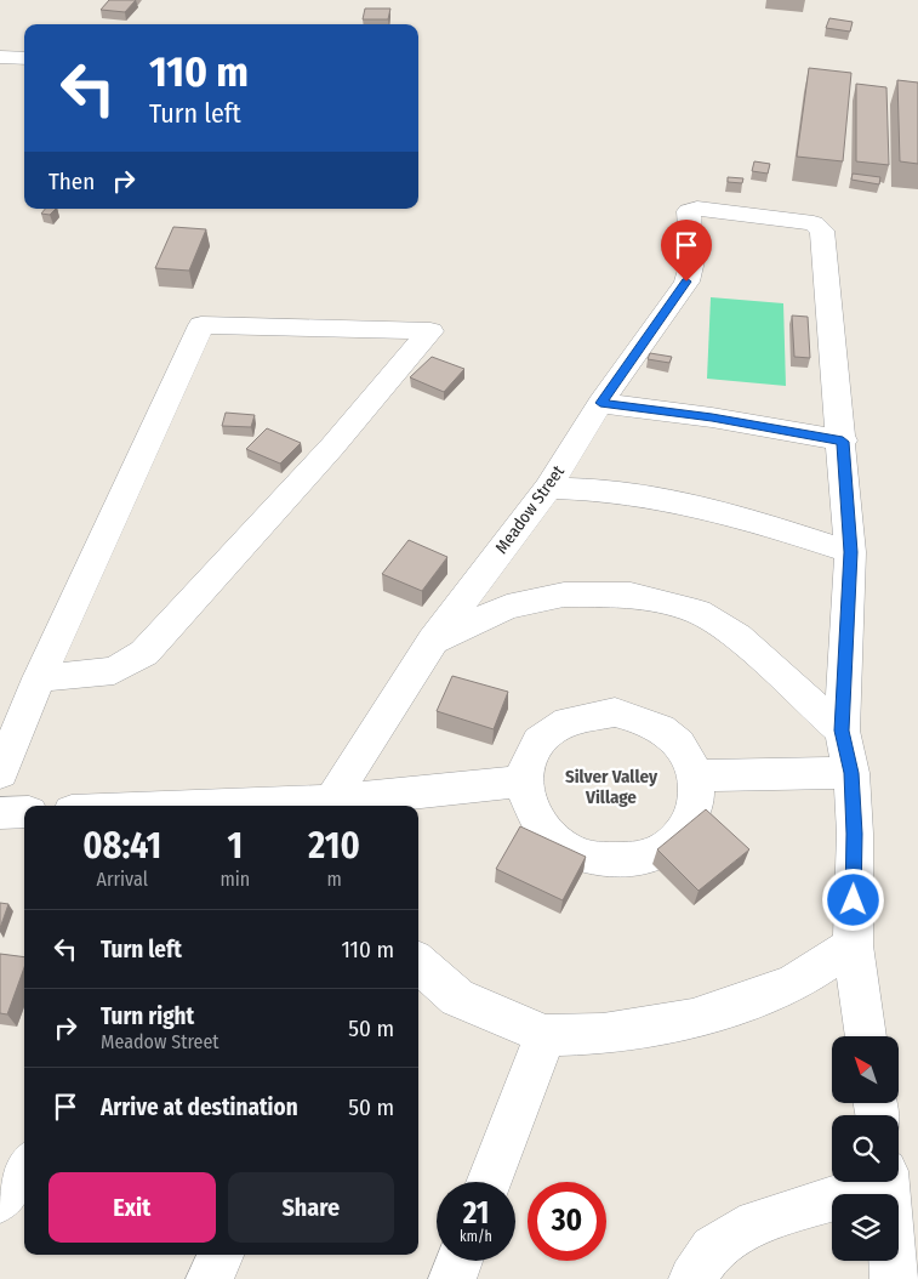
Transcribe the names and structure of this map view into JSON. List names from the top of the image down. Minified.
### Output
{"streets":{"street":["Meadow Street"]},"districts":["Silver Valley Village"],"north":"top left","page":{"turn":["110 m","Turn left"],"then":"Then","eta":["08:41","Arrival","1","min","210","m"],"list":[{"name":"Turn left","value":"110 m"},{"name":"Turn right","note":"Meadow Street","value":"50 m"},{"name":"Arrive at destination","value":"50 m"}],"buttons":["Exit","Share"],"speed":"21 km/h","limit":"30"}}
